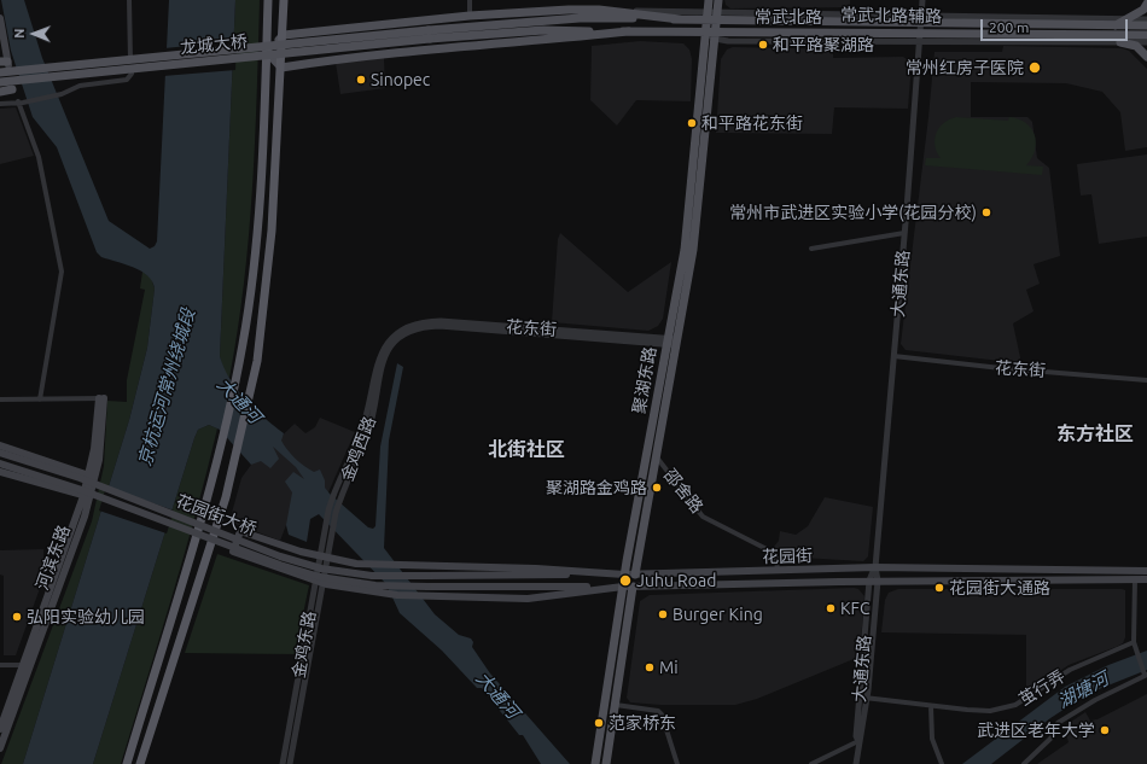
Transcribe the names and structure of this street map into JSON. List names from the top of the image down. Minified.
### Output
{"streets":{"main road":["常武北路","龙城大桥","聚湖东路","花园街大桥","花园街","河滨东路"],"street":["常武北路辅路","大通东路","花东街","金鸡西路","邵舍路","金鸡东路","茧行弄"]},"crossings":[["常武北路辅路","常武北路"],["常武北路辅路","大通东路"],["常武北路","龙城大桥"],["常武北路","大通东路"],["常武北路","聚湖东路"],["大通东路","花东街"],["大通东路","花园街"],["大通东路","茧行弄"],["花东街","聚湖东路"],["花东街","金鸡西路"],["聚湖东路","邵舍路"],["聚湖东路","花园街"],["金鸡西路","金鸡东路"],["邵舍路","花园街"],["花园街大桥","花园街"]],"districts":["东方社区","北街社区"],"water":["京杭运河常州绕城段","大通河","湖塘河"],"places":["和平路聚湖路","常州红房子医院","Sinopec","和平路花东街","常州市武进区实验小学(花园分校)","聚湖路金鸡路","Juhu Road","花园街大通路","KFC","Burger King","弘阳实验幼儿园","Mi","范家桥东","武进区老年大学"],"scale_bar":"200 m","north":"left"}
